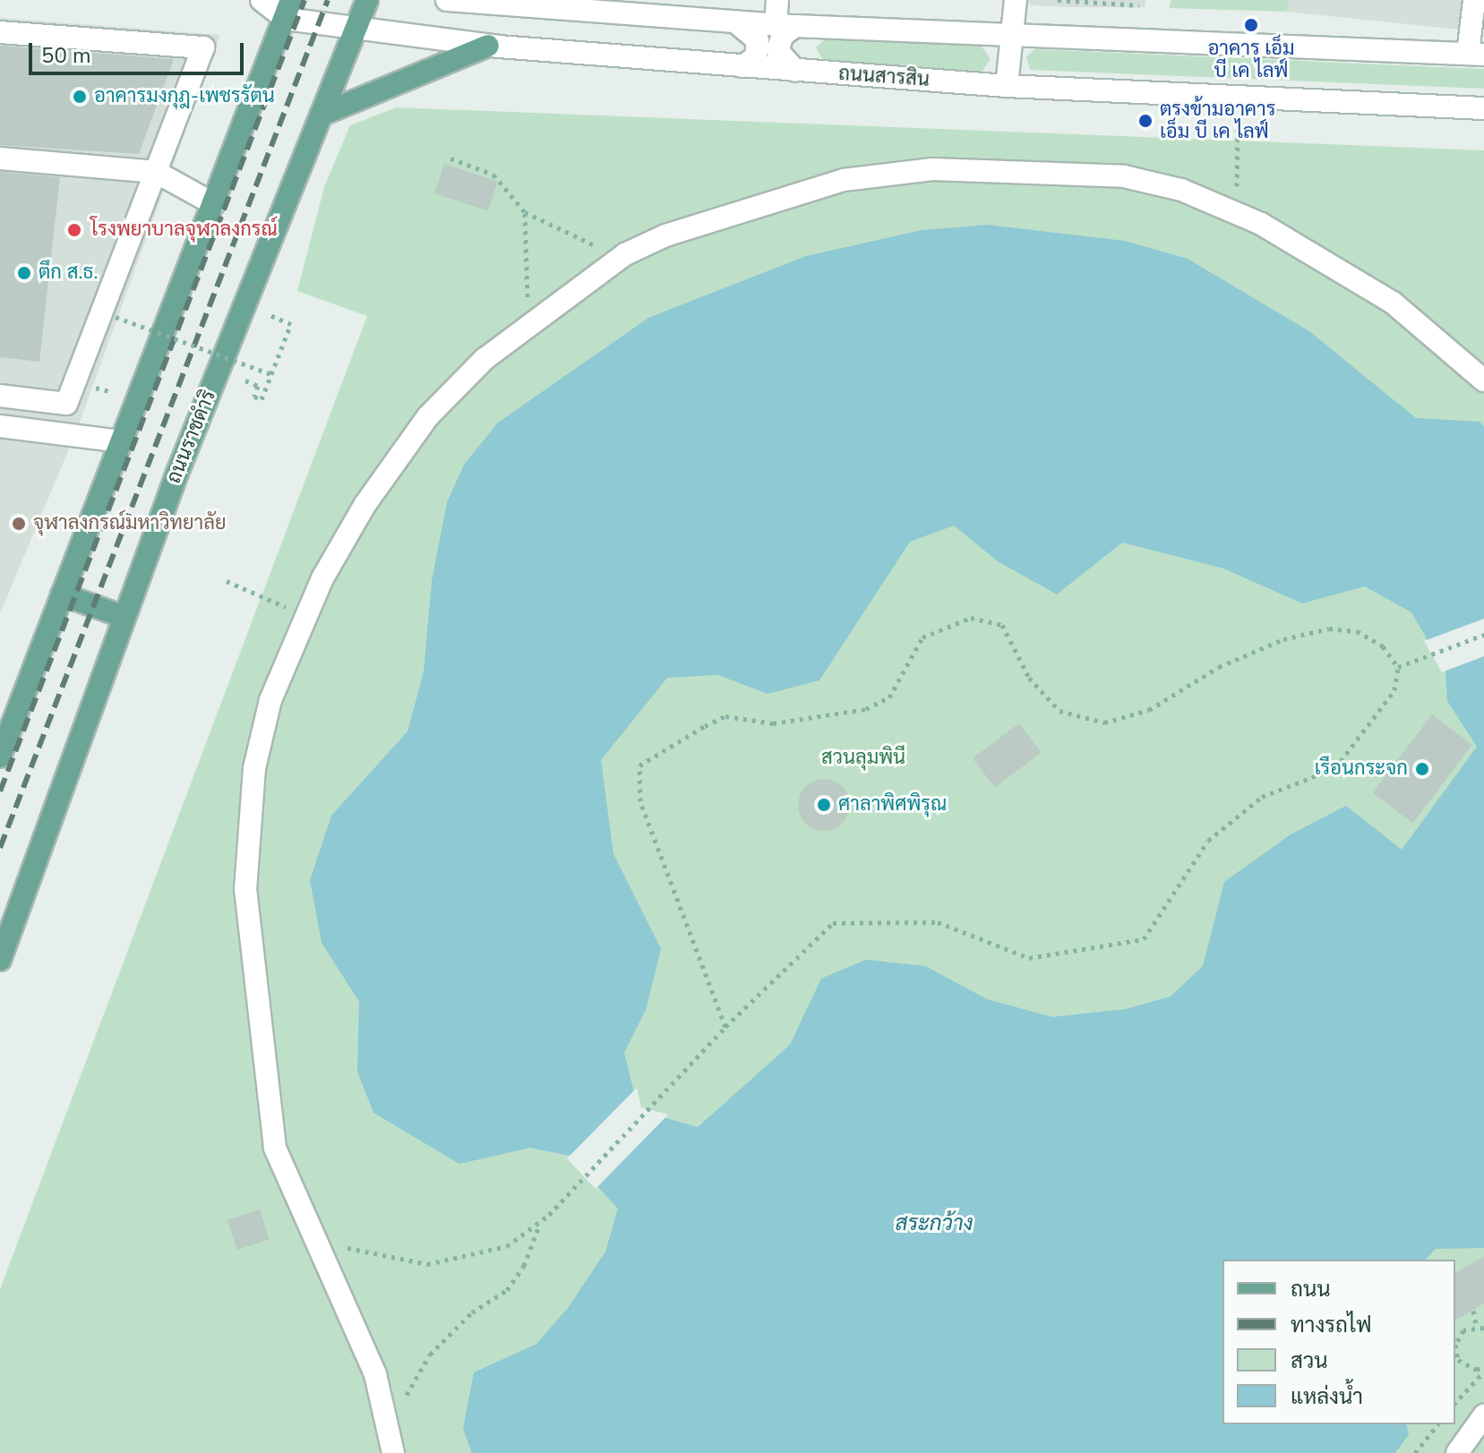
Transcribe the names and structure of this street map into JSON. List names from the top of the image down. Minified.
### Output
{"streets":{"main road":["ถนนราชดำริ"],"street":["ถนนสารสิน"]},"crossings":[["ถนนสารสิน","ถนนราชดำริ"]],"water":["สระกว้าง"],"parks":["สวนลุมพินี"],"places":["อาคาร เอ็ม บี เค ไลฟ์","อาคารมงกุฎ-เพชรรัตน","ตรงข้ามอาคาร เอ็ม บี เค ไลฟ์","โรงพยาบาลจุฬาลงกรณ์","ตึก ส.ธ.","จุฬาลงกรณ์มหาวิทยาลัย","เรือนกระจก","ศาลาพิศพิรุณ"],"legend":["ถนน","ทางรถไฟ","สวน","แหล่งน้ำ"],"scale_bar":"50 m"}
